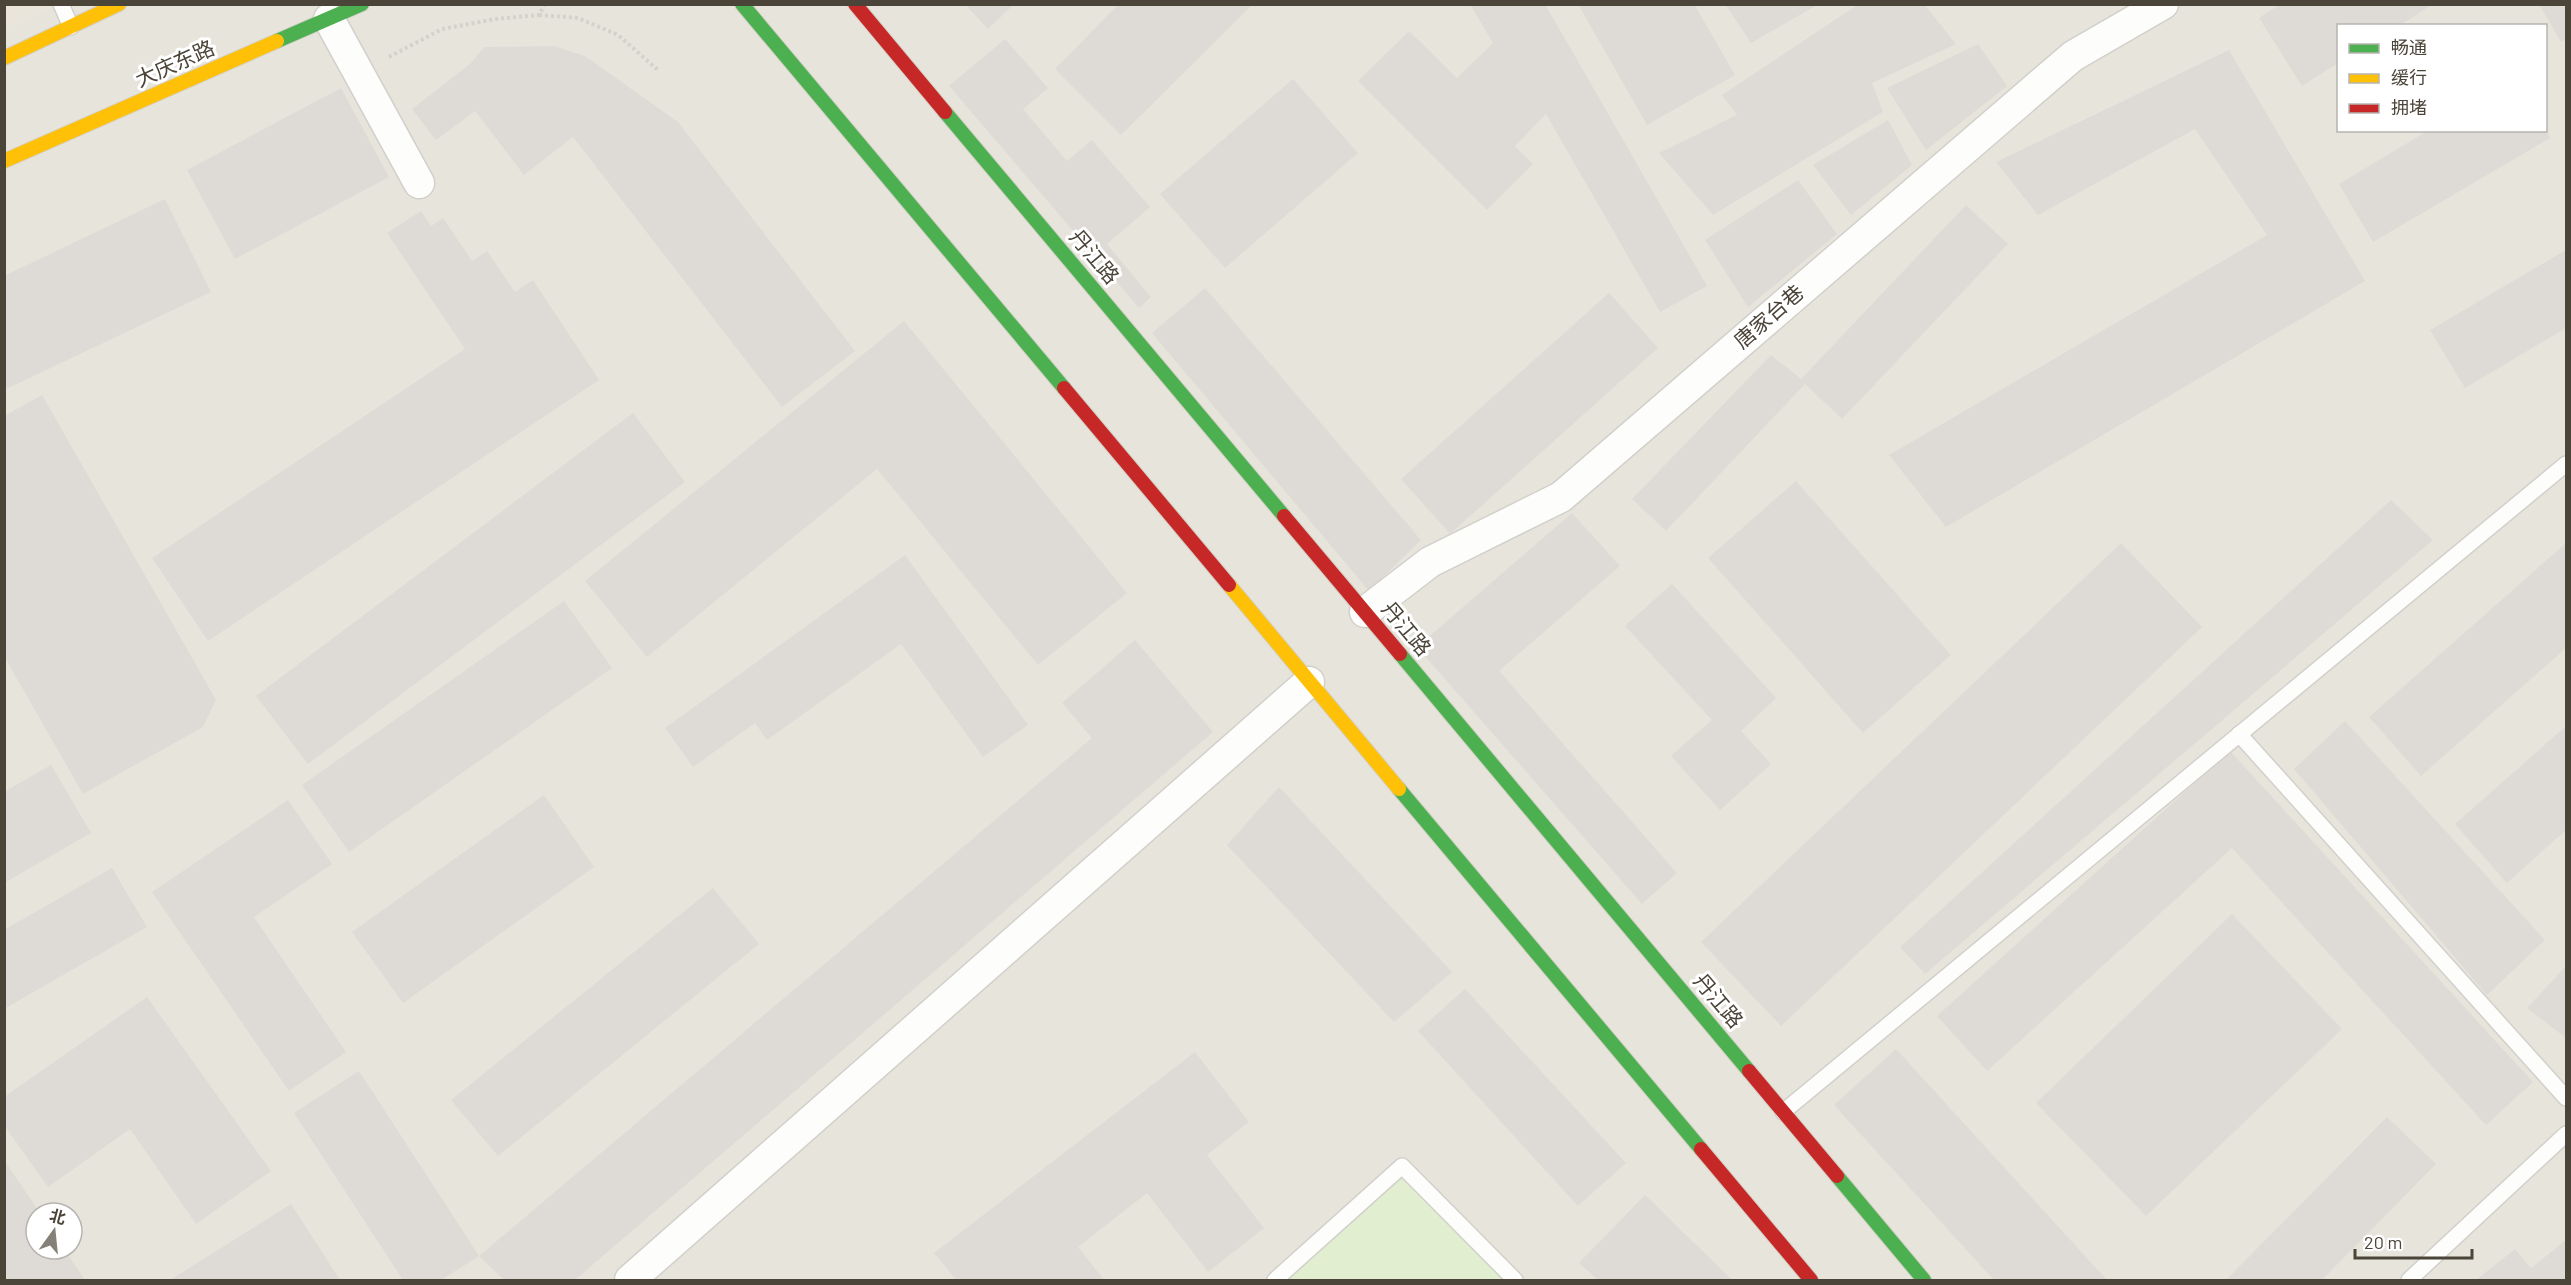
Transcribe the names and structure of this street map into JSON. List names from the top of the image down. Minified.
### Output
{"streets":{"main road":["大庆东路","丹江路"],"street":["唐家台巷"]},"crossings":[["丹江路","唐家台巷"]],"legend":["畅通","缓行","拥堵"],"scale_bar":"20 m","north":"top"}
